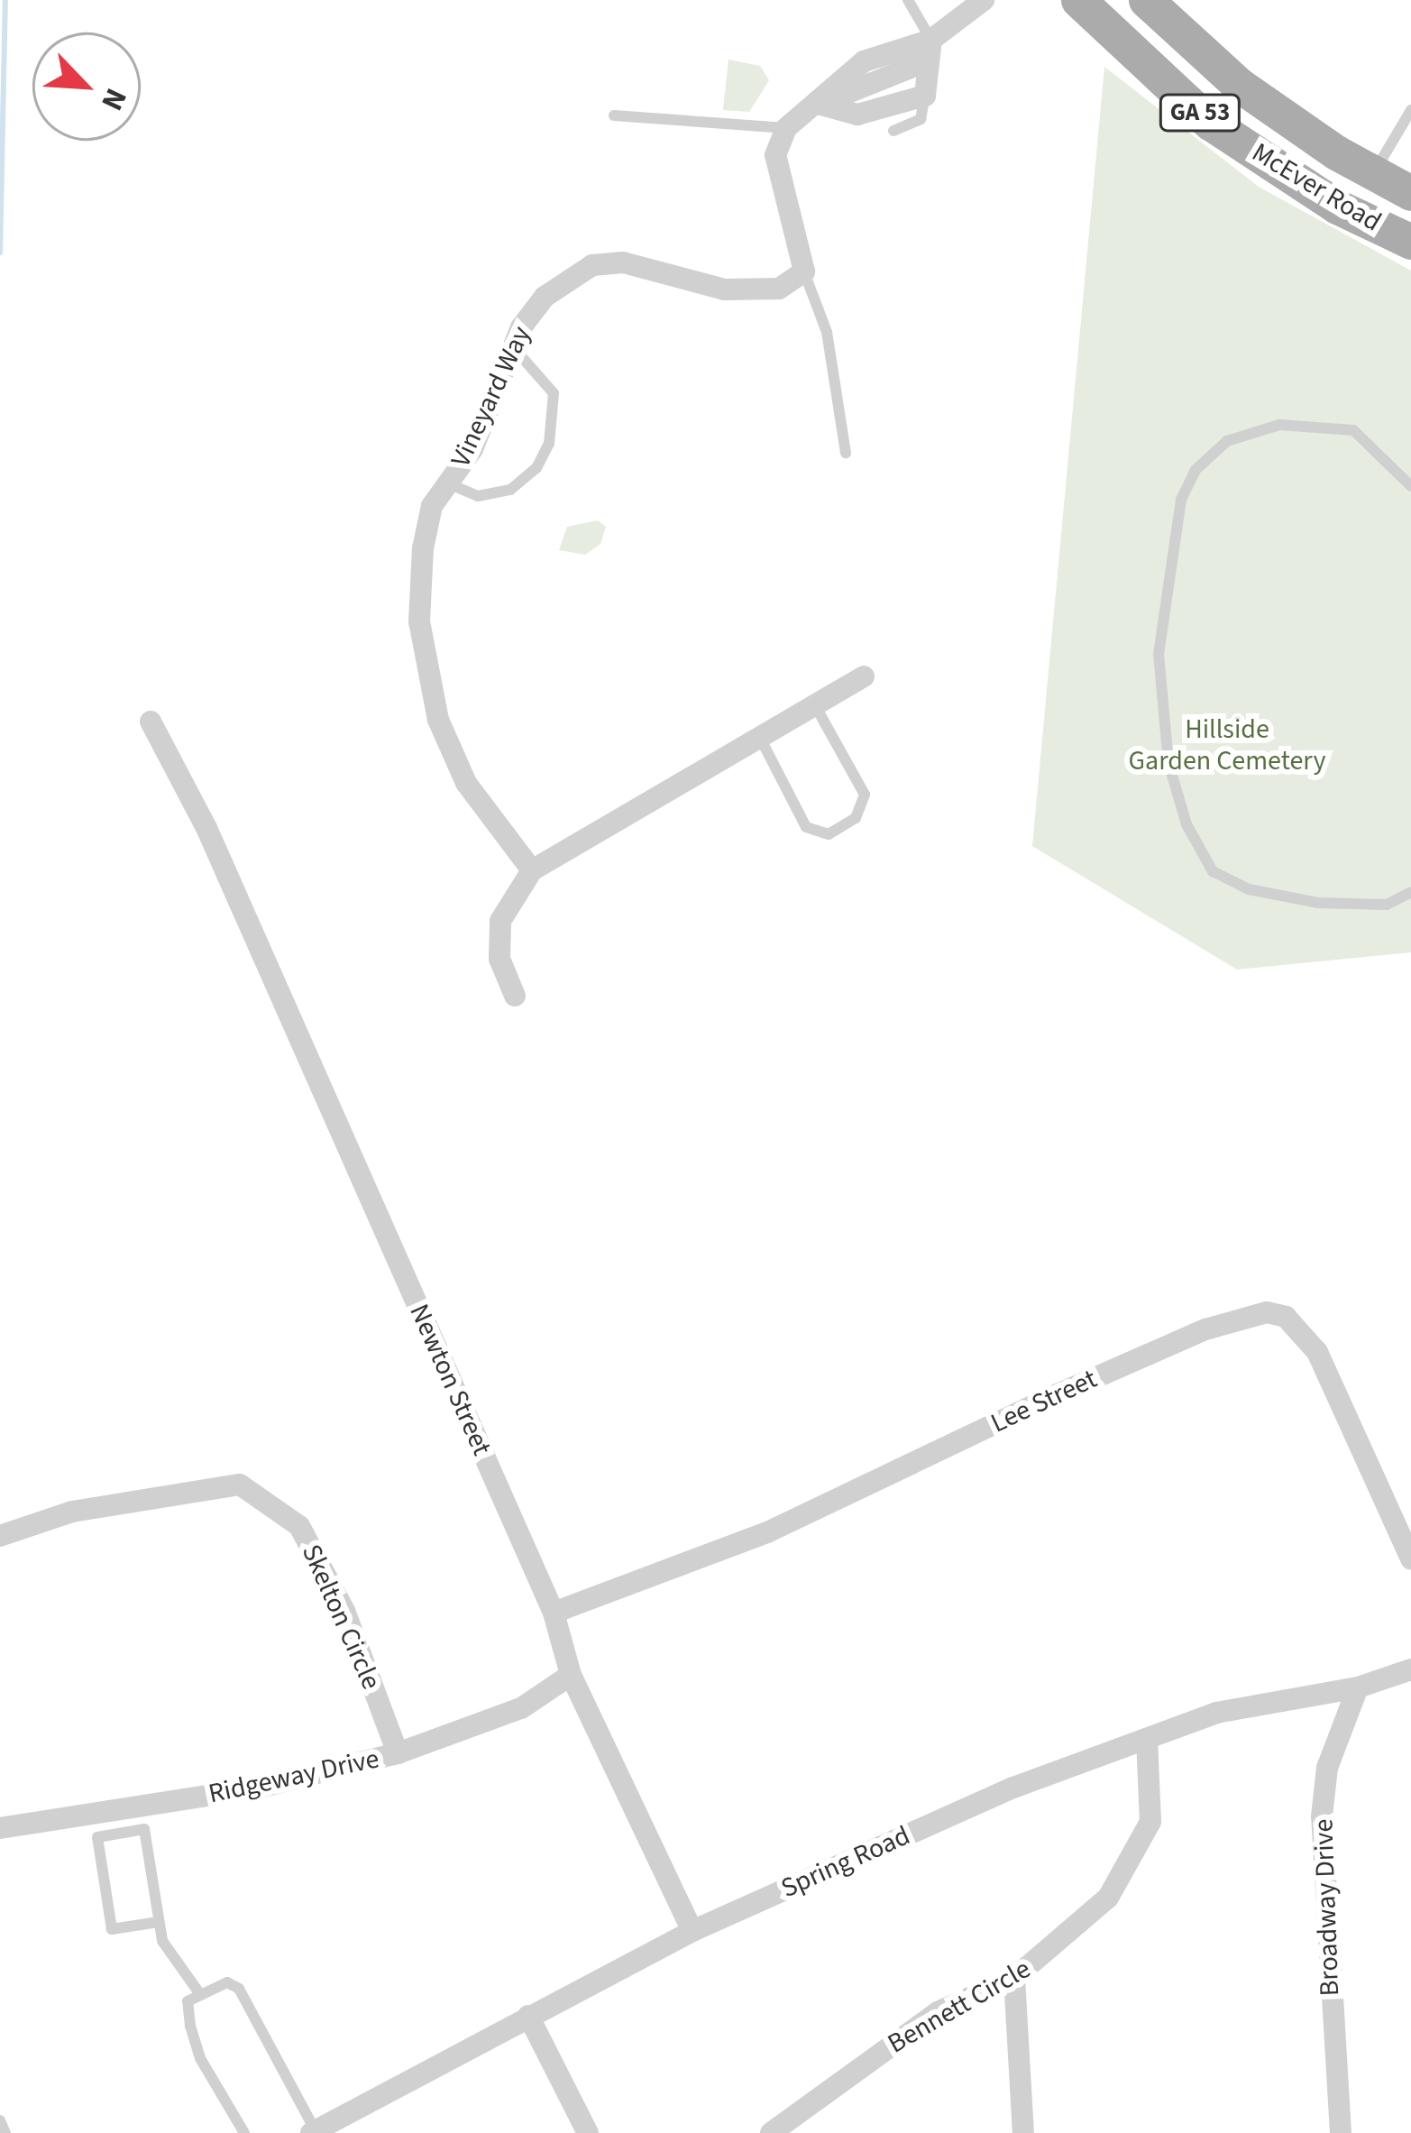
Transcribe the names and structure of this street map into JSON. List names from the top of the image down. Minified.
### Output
{"streets":{"main road":["GA 53","McEver Road"],"street":["Vineyard Way","Newton Street","Lee Street","Skelton Circle","Ridgeway Drive","Spring Road","Broadway Drive","Bennett Circle"]},"crossings":[["Newton Street","Lee Street"],["Newton Street","Ridgeway Drive"],["Newton Street","Spring Road"],["Skelton Circle","Ridgeway Drive"],["Spring Road","Broadway Drive"],["Spring Road","Bennett Circle"]],"parks":["Hillside Garden Cemetery"],"north":"bottom right"}
